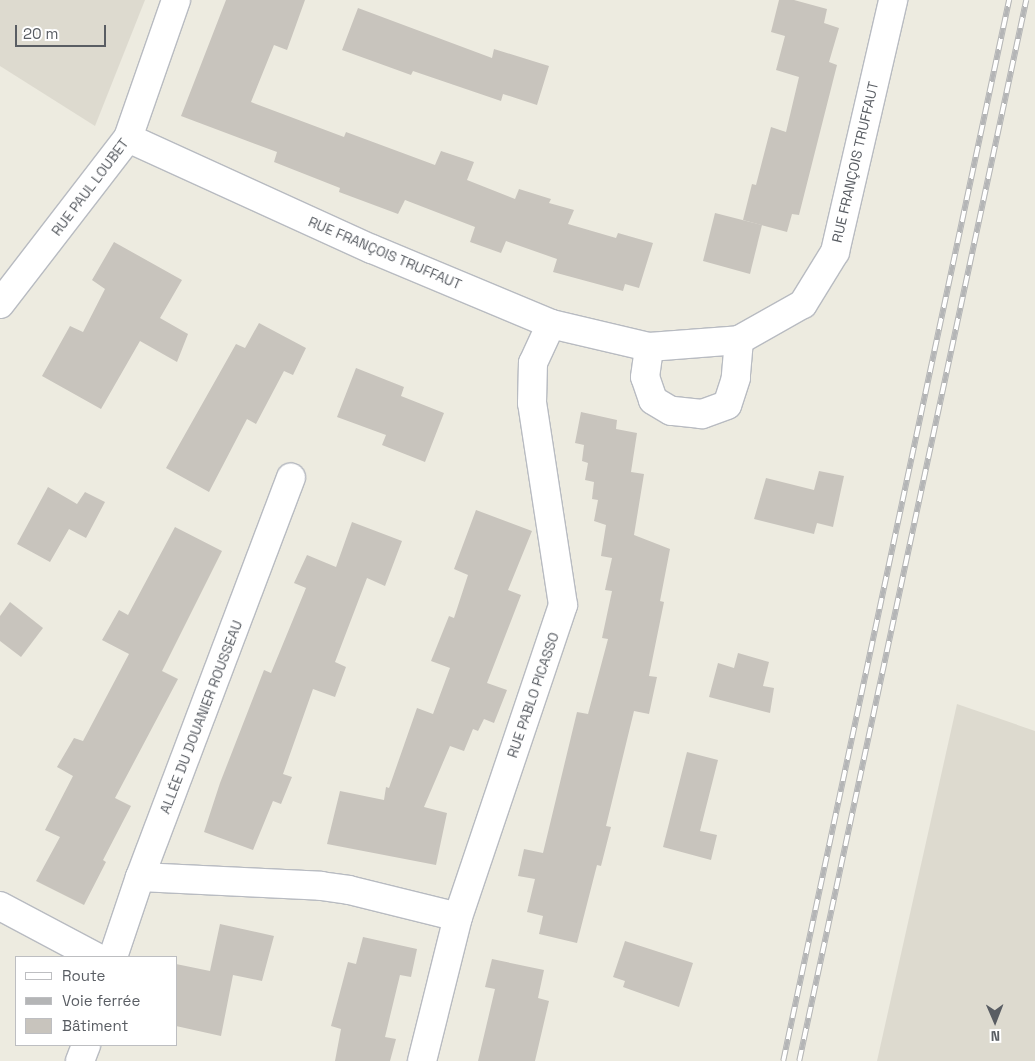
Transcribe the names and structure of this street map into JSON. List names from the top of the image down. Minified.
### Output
{"streets":{"street":["RUE FRANÇOIS TRUFFAUT","RUE PAUL LOUBET","RUE PABLO PICASSO","ALLÉE DU DOUANIER ROUSSEAU"]},"crossings":[["RUE FRANÇOIS TRUFFAUT","RUE PAUL LOUBET"],["RUE FRANÇOIS TRUFFAUT","RUE PABLO PICASSO"]],"legend":["Route","Voie ferrée","Bâtiment"],"scale_bar":"20 m","north":"bottom"}
